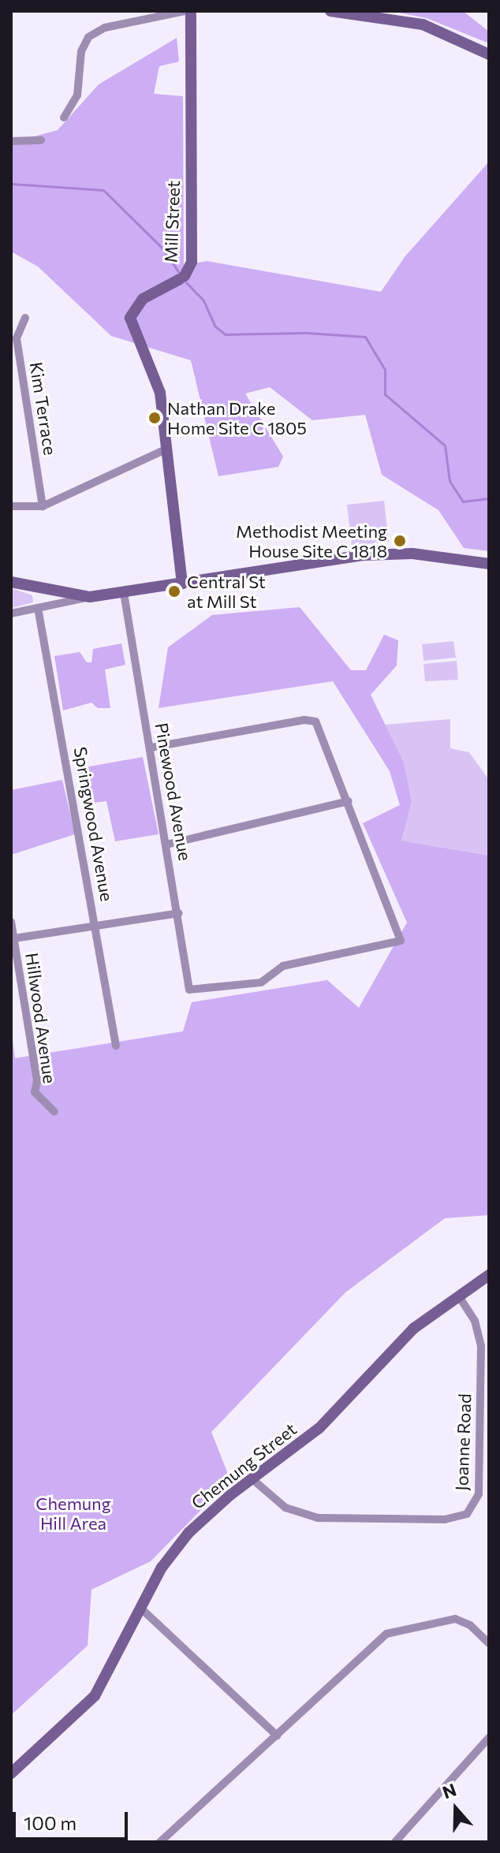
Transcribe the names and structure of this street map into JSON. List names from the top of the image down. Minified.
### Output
{"streets":{"street":["Mill Street","Kim Terrace","Pinewood Avenue","Springwood Avenue","Hillwood Avenue","Joanne Road","Chemung Street"]},"crossings":[["Joanne Road","Chemung Street"]],"parks":["Chemung Hill Area"],"places":["Nathan Drake Home Site C 1805","Methodist Meeting House Site C 1818","Central St at Mill St"],"scale_bar":"100 m","north":"top"}
